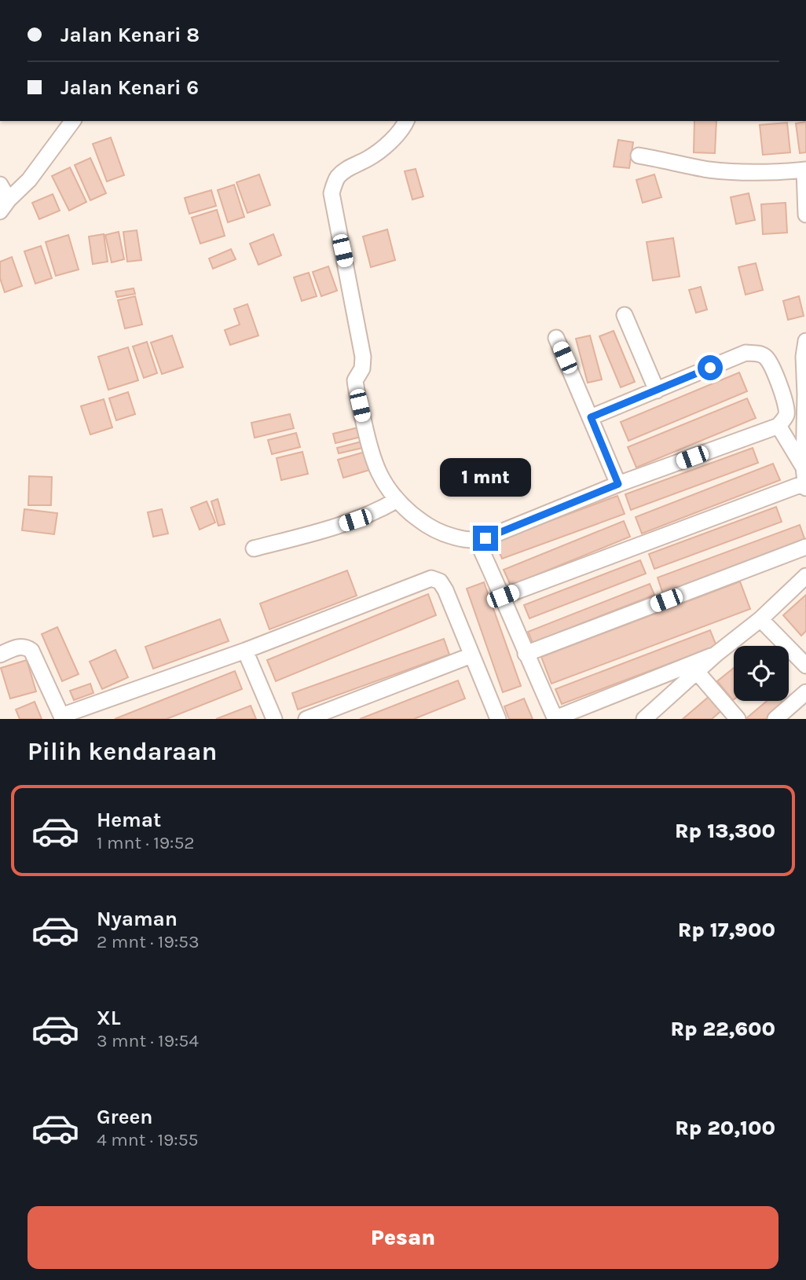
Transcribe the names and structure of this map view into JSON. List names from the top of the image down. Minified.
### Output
{"page":{"banner":["Jalan Kenari 8","Jalan Kenari 6"],"bubble":"1 mnt","heading":"Pilih kendaraan","list":[{"name":"Hemat","note":"1 mnt · 19:52","value":"Rp 13,300"},{"name":"Nyaman","note":"2 mnt · 19:53","value":"Rp 17,900"},{"name":"XL","note":"3 mnt · 19:54","value":"Rp 22,600"},{"name":"Green","note":"4 mnt · 19:55","value":"Rp 20,100"}],"buttons":"Pesan"}}
